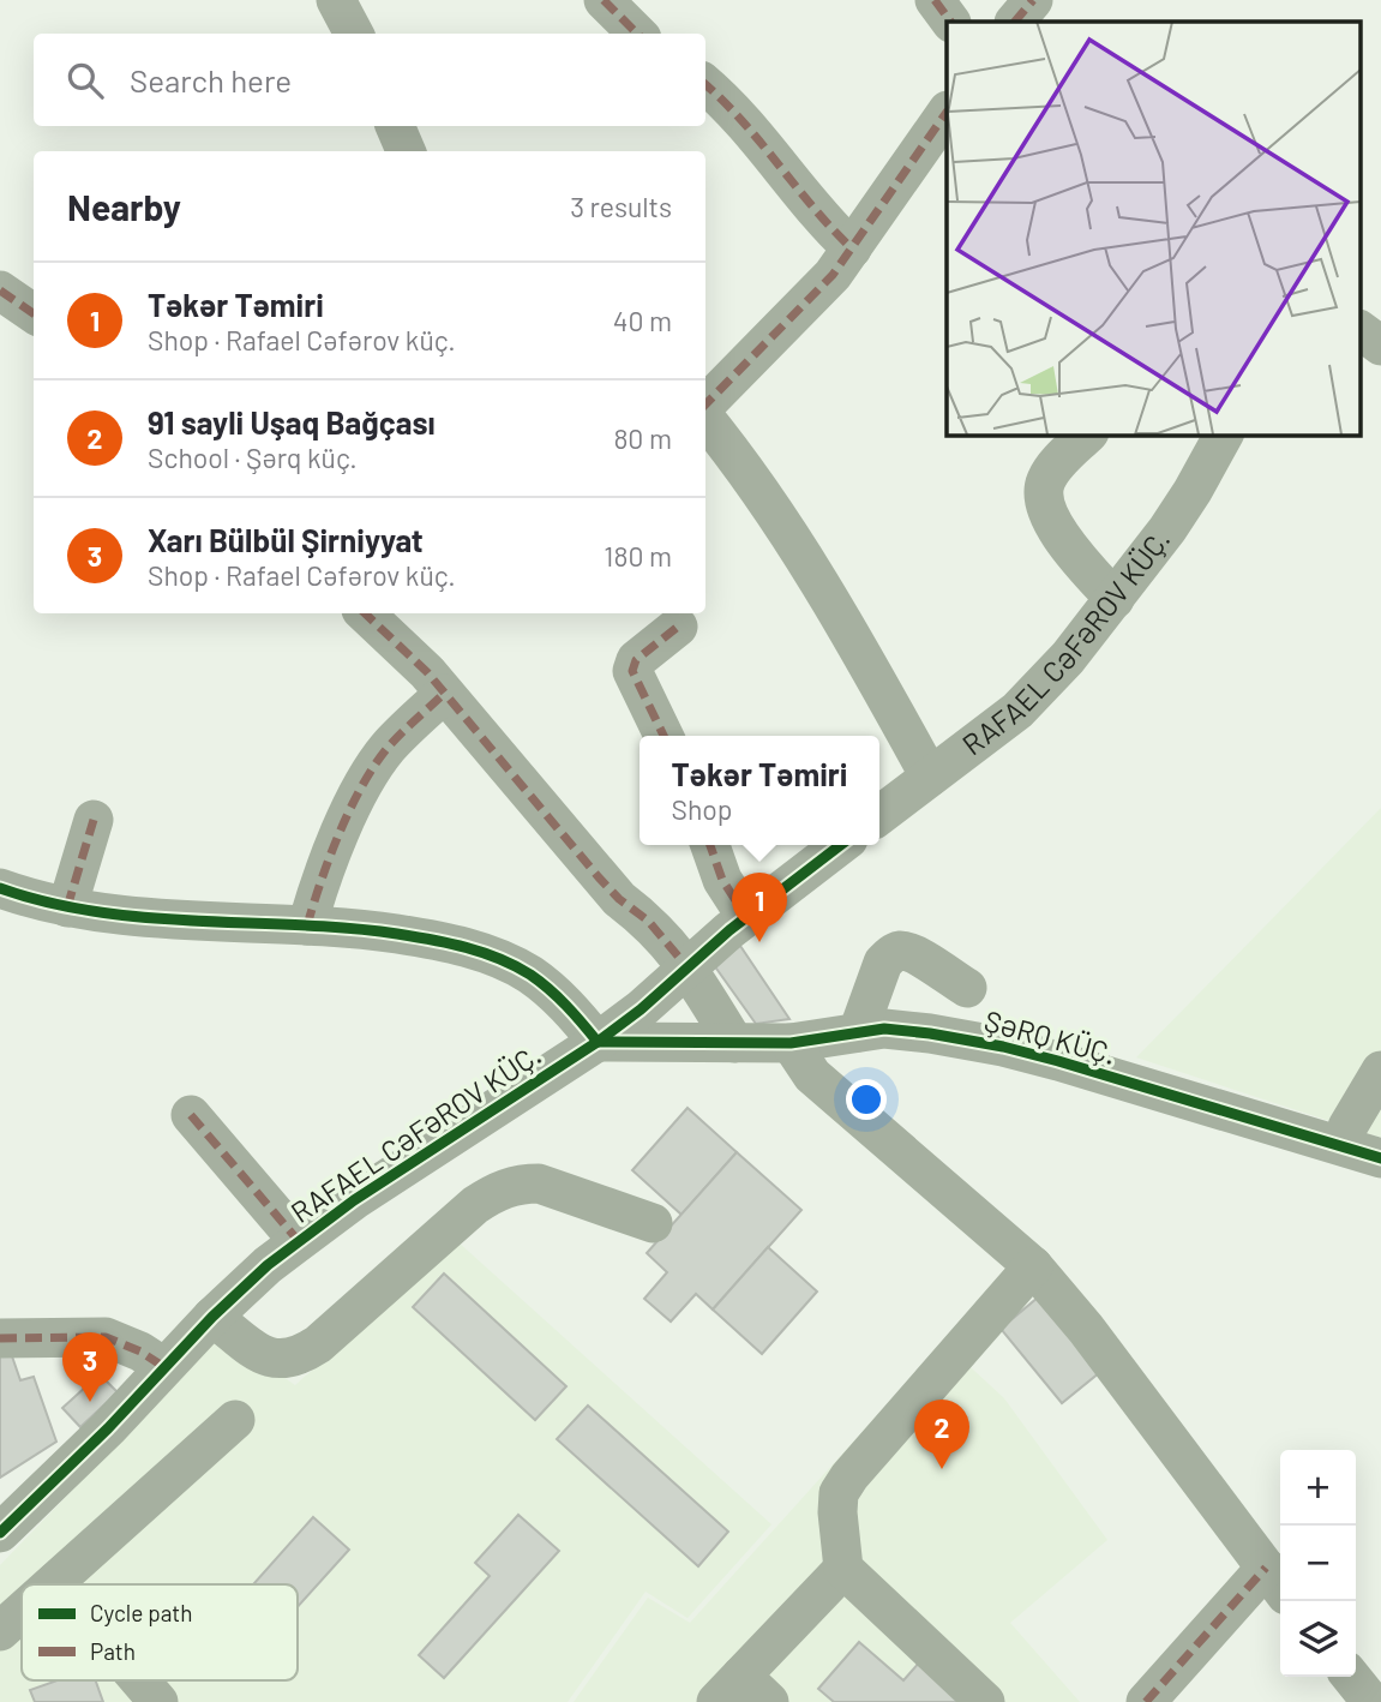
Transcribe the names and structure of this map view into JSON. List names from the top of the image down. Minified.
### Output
{"streets":{"street":["RAFAEL CƏFƏROV KÜÇ.","ŞƏRQ KÜÇ."]},"crossings":[["RAFAEL CƏFƏROV KÜÇ.","ŞƏRQ KÜÇ."]],"legend":["Cycle path","Path"],"page":{"search":"Search here","heading":["Nearby","3 results"],"list":[{"mark":"1","name":"Təkər Təmiri","note":"Shop · Rafael Cəfərov küç.","value":"40 m"},{"mark":"2","name":"91 sayli Uşaq Bağçası","note":"School · Şərq küç.","value":"80 m"},{"mark":"3","name":"Xarı Bülbül Şirniyyat","note":"Shop · Rafael Cəfərov küç.","value":"180 m"}],"popup":["Təkər Təmiri","Shop"],"pins":["1","3","2"],"map_buttons":["+","−"]}}
